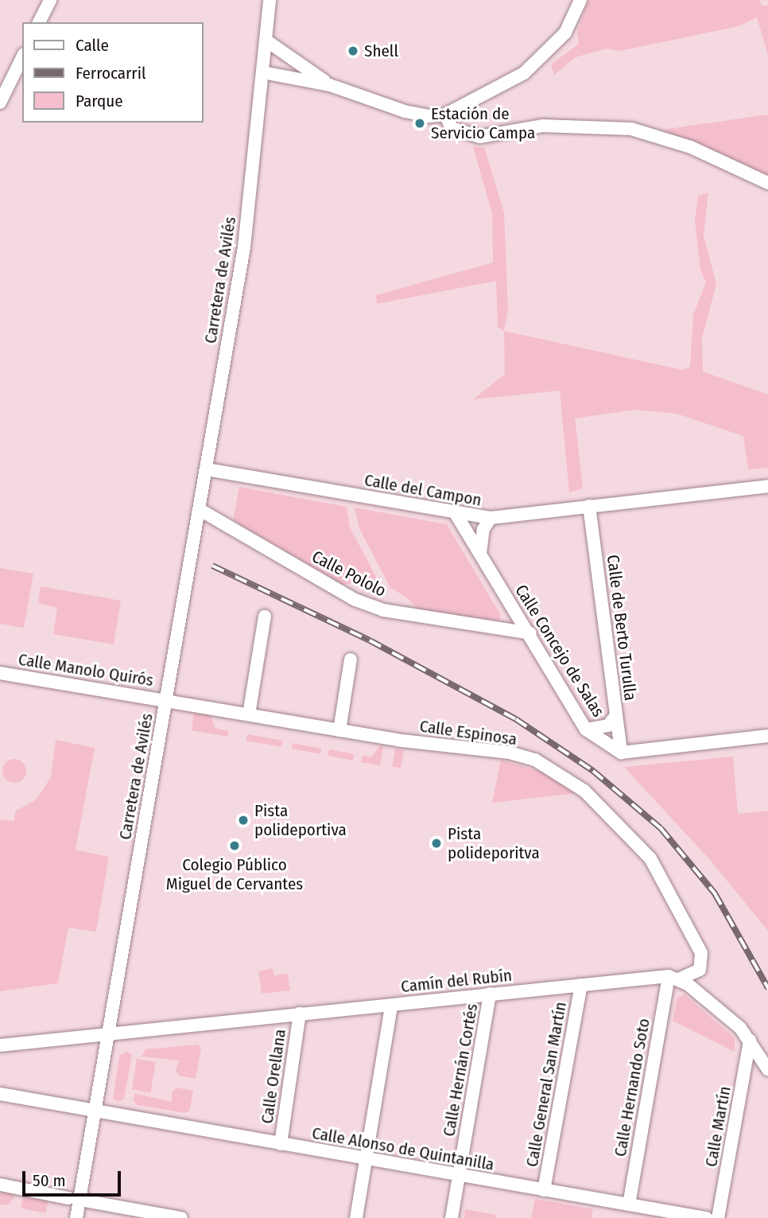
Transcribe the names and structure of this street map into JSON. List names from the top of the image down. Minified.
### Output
{"streets":{"street":["Carretera de Avilés","Calle del Campon","Calle Pololo","Calle de Berto Turulla","Calle Concejo de Salas","Calle Manolo Quirós","Calle Espinosa","Camín del Rubín","Calle Hernán Cortés","Calle Orellana","Calle General San Martín","Calle Hernando Soto","Calle Martín","Calle Alonso de Quintanilla"]},"crossings":[["Carretera de Avilés","Calle del Campon"],["Carretera de Avilés","Calle Pololo"],["Carretera de Avilés","Calle Manolo Quirós"],["Carretera de Avilés","Calle Espinosa"],["Carretera de Avilés","Camín del Rubín"],["Carretera de Avilés","Calle Alonso de Quintanilla"],["Calle del Campon","Calle de Berto Turulla"],["Calle del Campon","Calle Concejo de Salas"],["Calle Pololo","Calle Concejo de Salas"],["Calle de Berto Turulla","Calle Concejo de Salas"],["Calle Manolo Quirós","Calle Espinosa"],["Calle Espinosa","Camín del Rubín"],["Calle Espinosa","Calle Hernando Soto"],["Camín del Rubín","Calle Hernán Cortés"],["Camín del Rubín","Calle Orellana"],["Camín del Rubín","Calle General San Martín"],["Camín del Rubín","Calle Hernando Soto"],["Calle Hernán Cortés","Calle Alonso de Quintanilla"],["Calle Orellana","Calle Alonso de Quintanilla"],["Calle General San Martín","Calle Alonso de Quintanilla"],["Calle Hernando Soto","Calle Alonso de Quintanilla"]],"places":["Shell","Estación de Servicio Campa","Pista polideportiva","Pista polideporitva","Colegio Público Miguel de Cervantes"],"legend":["Calle","Ferrocarril","Parque"],"scale_bar":"50 m"}
